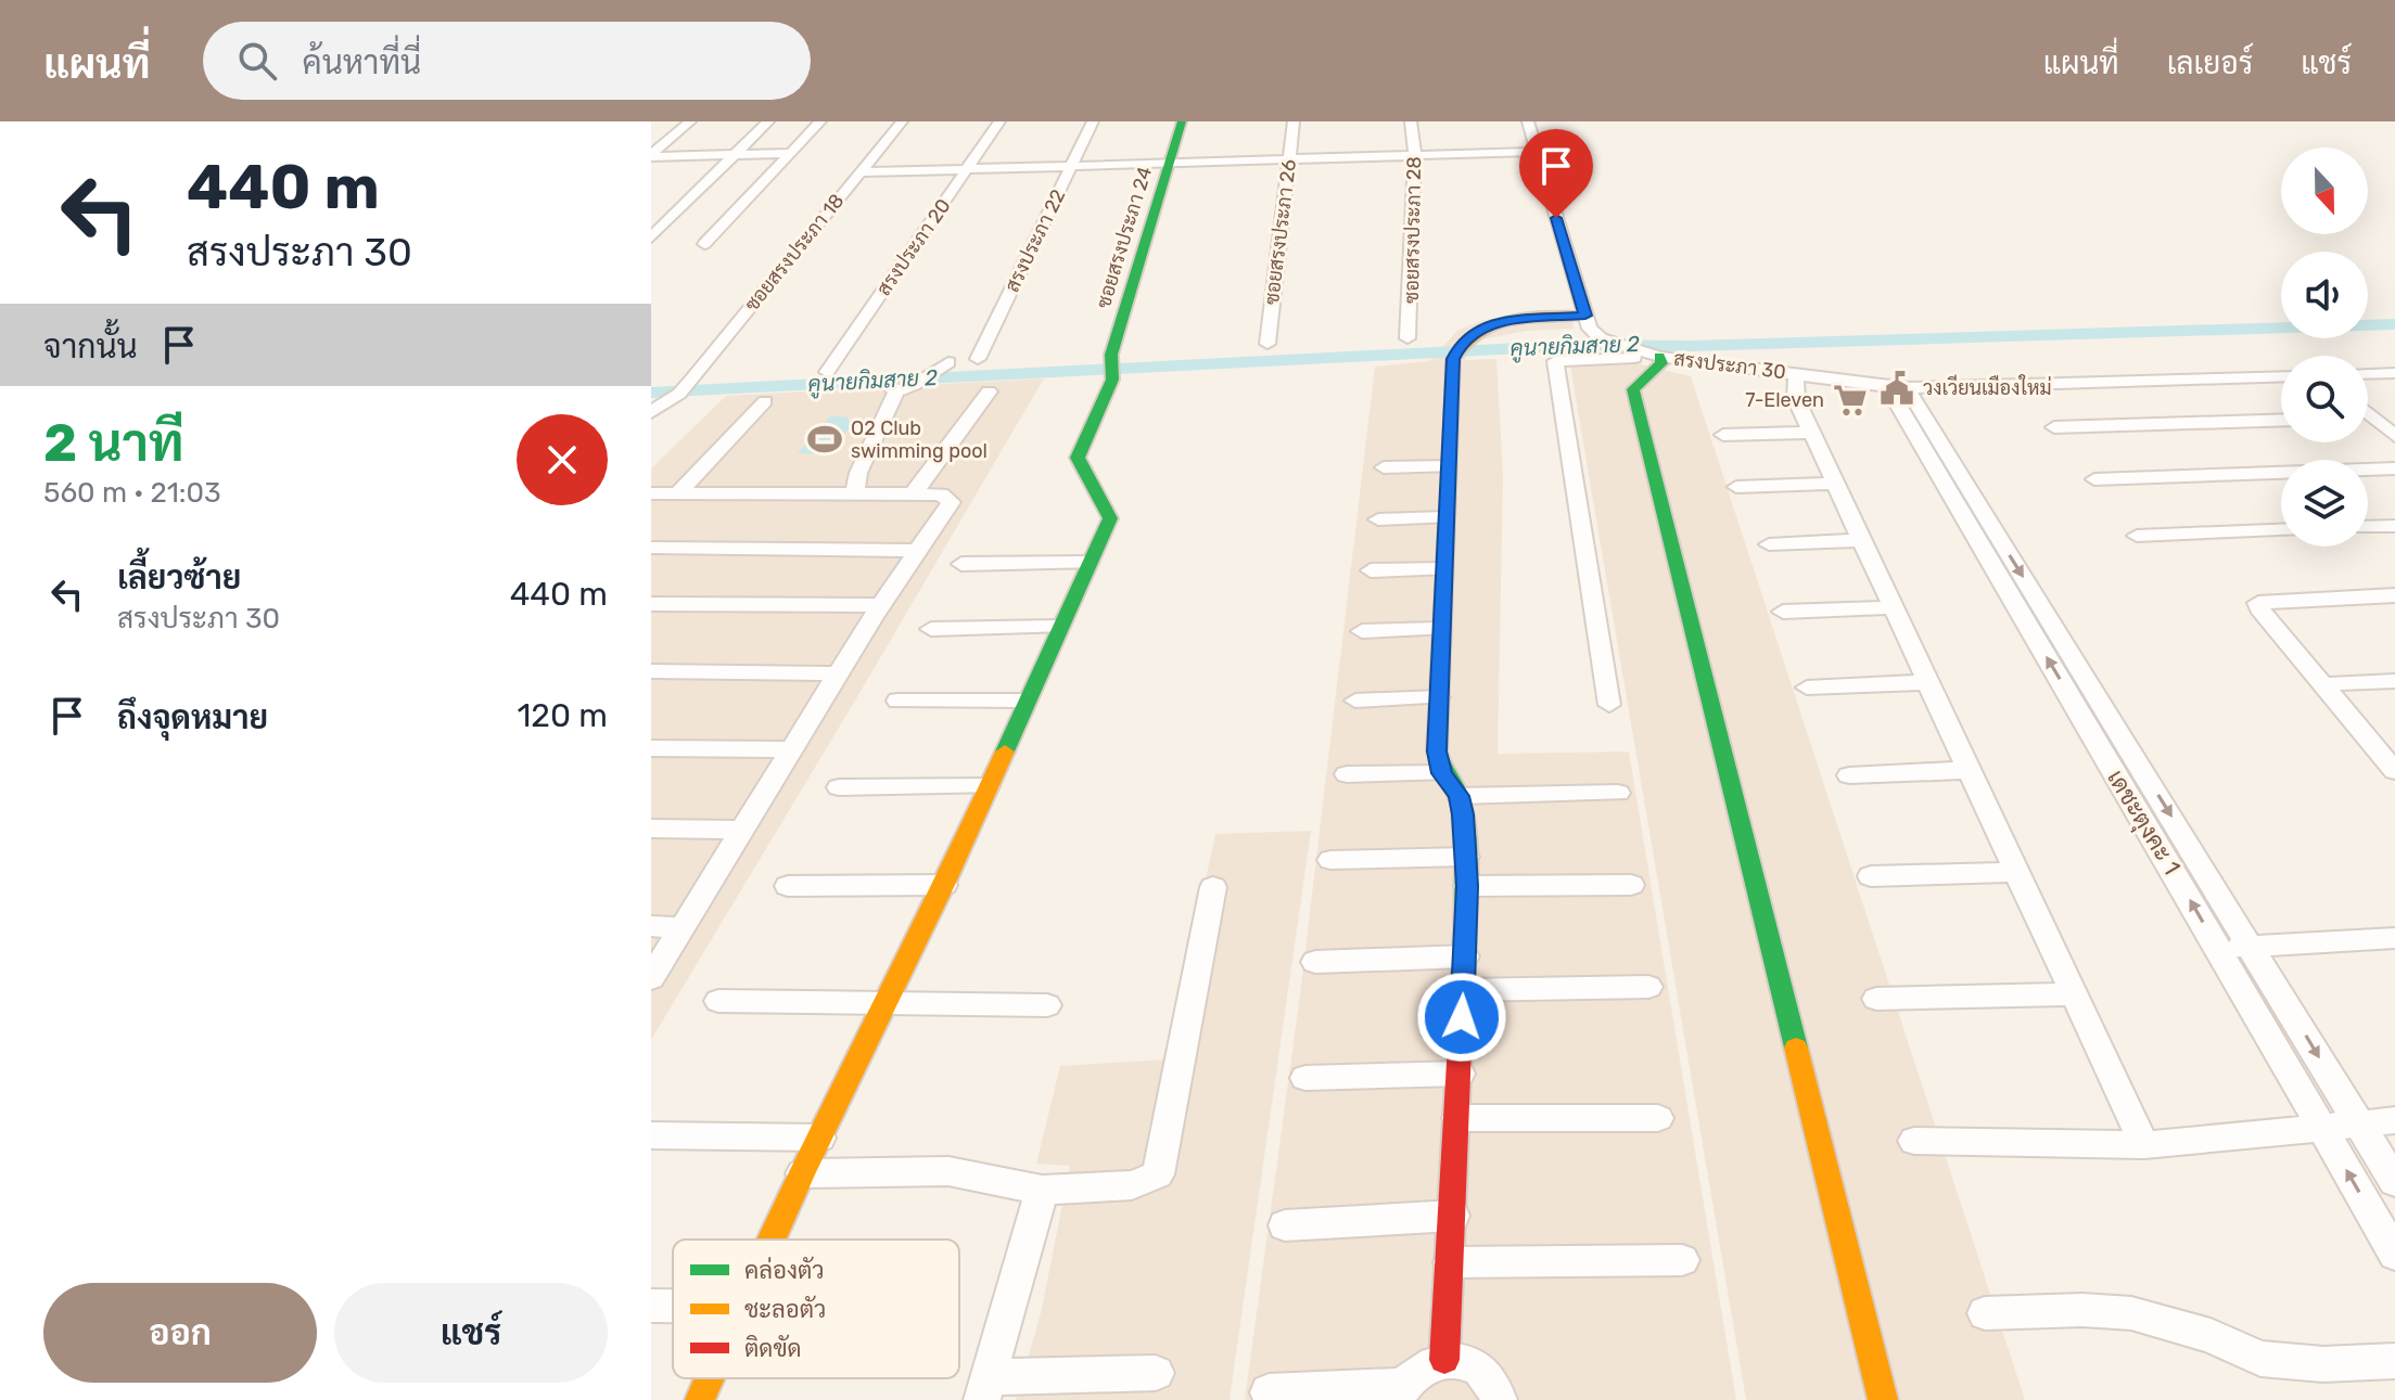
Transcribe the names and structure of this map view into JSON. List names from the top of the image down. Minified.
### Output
{"streets":{"street":["ซอยสรงประภา 28","ซอยสรงประภา 26","ซอยสรงประภา 24","สรงประภา 22","สรงประภา 20","ซอยสรงประภา 18","สรงประภา 30","เดชะตุงคะ 1"]},"crossings":[["สรงประภา 30","เดชะตุงคะ 1"]],"water":["คูนายกิมสาย 2"],"places":{"public building":["วงเวียนเมืองใหม่"],"supermarket":["7-Eleven"],"sports":["O2 Club swimming pool"]},"legend":["คล่องตัว","ชะลอตัว","ติดขัด"],"north":"bottom","page":{"header":"แผนที่","search":"ค้นหาที่นี่","nav":["แผนที่","เลเยอร์","แชร์"],"turn":["440 m","สรงประภา 30"],"then":"จากนั้น","heading":["2 นาที","560 m · 21:03"],"list":[{"name":"เลี้ยวซ้าย","note":"สรงประภา 30","value":"440 m"},{"name":"ถึงจุดหมาย","value":"120 m"}],"buttons":["ออก","แชร์"]}}
